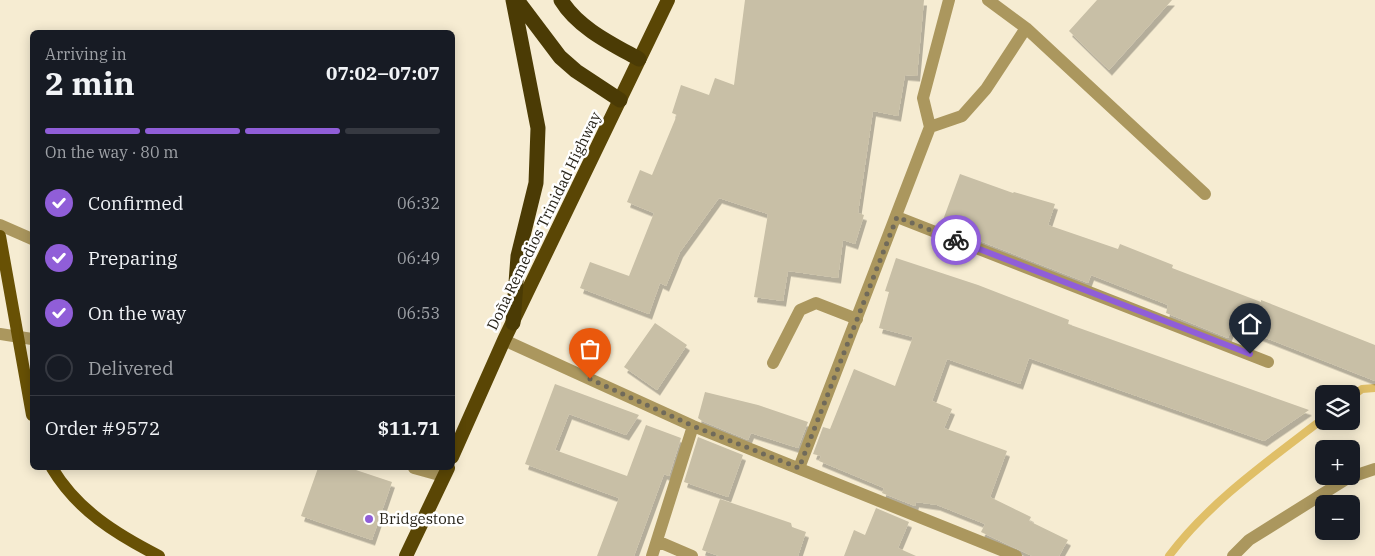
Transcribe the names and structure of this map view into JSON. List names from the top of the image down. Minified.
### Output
{"streets":{"highway":["Doña Remedios Trinidad Highway"]},"places":["Bridgestone"],"page":{"heading":["2 min","Arriving in","07:02–07:07"],"panel":["Order #9572","$11.71"],"bar":"On the way · 80 m","list":[["Confirmed","06:32"],["Preparing","06:49"],["On the way","06:53"],"Delivered"],"map_buttons":["+","−"]}}
